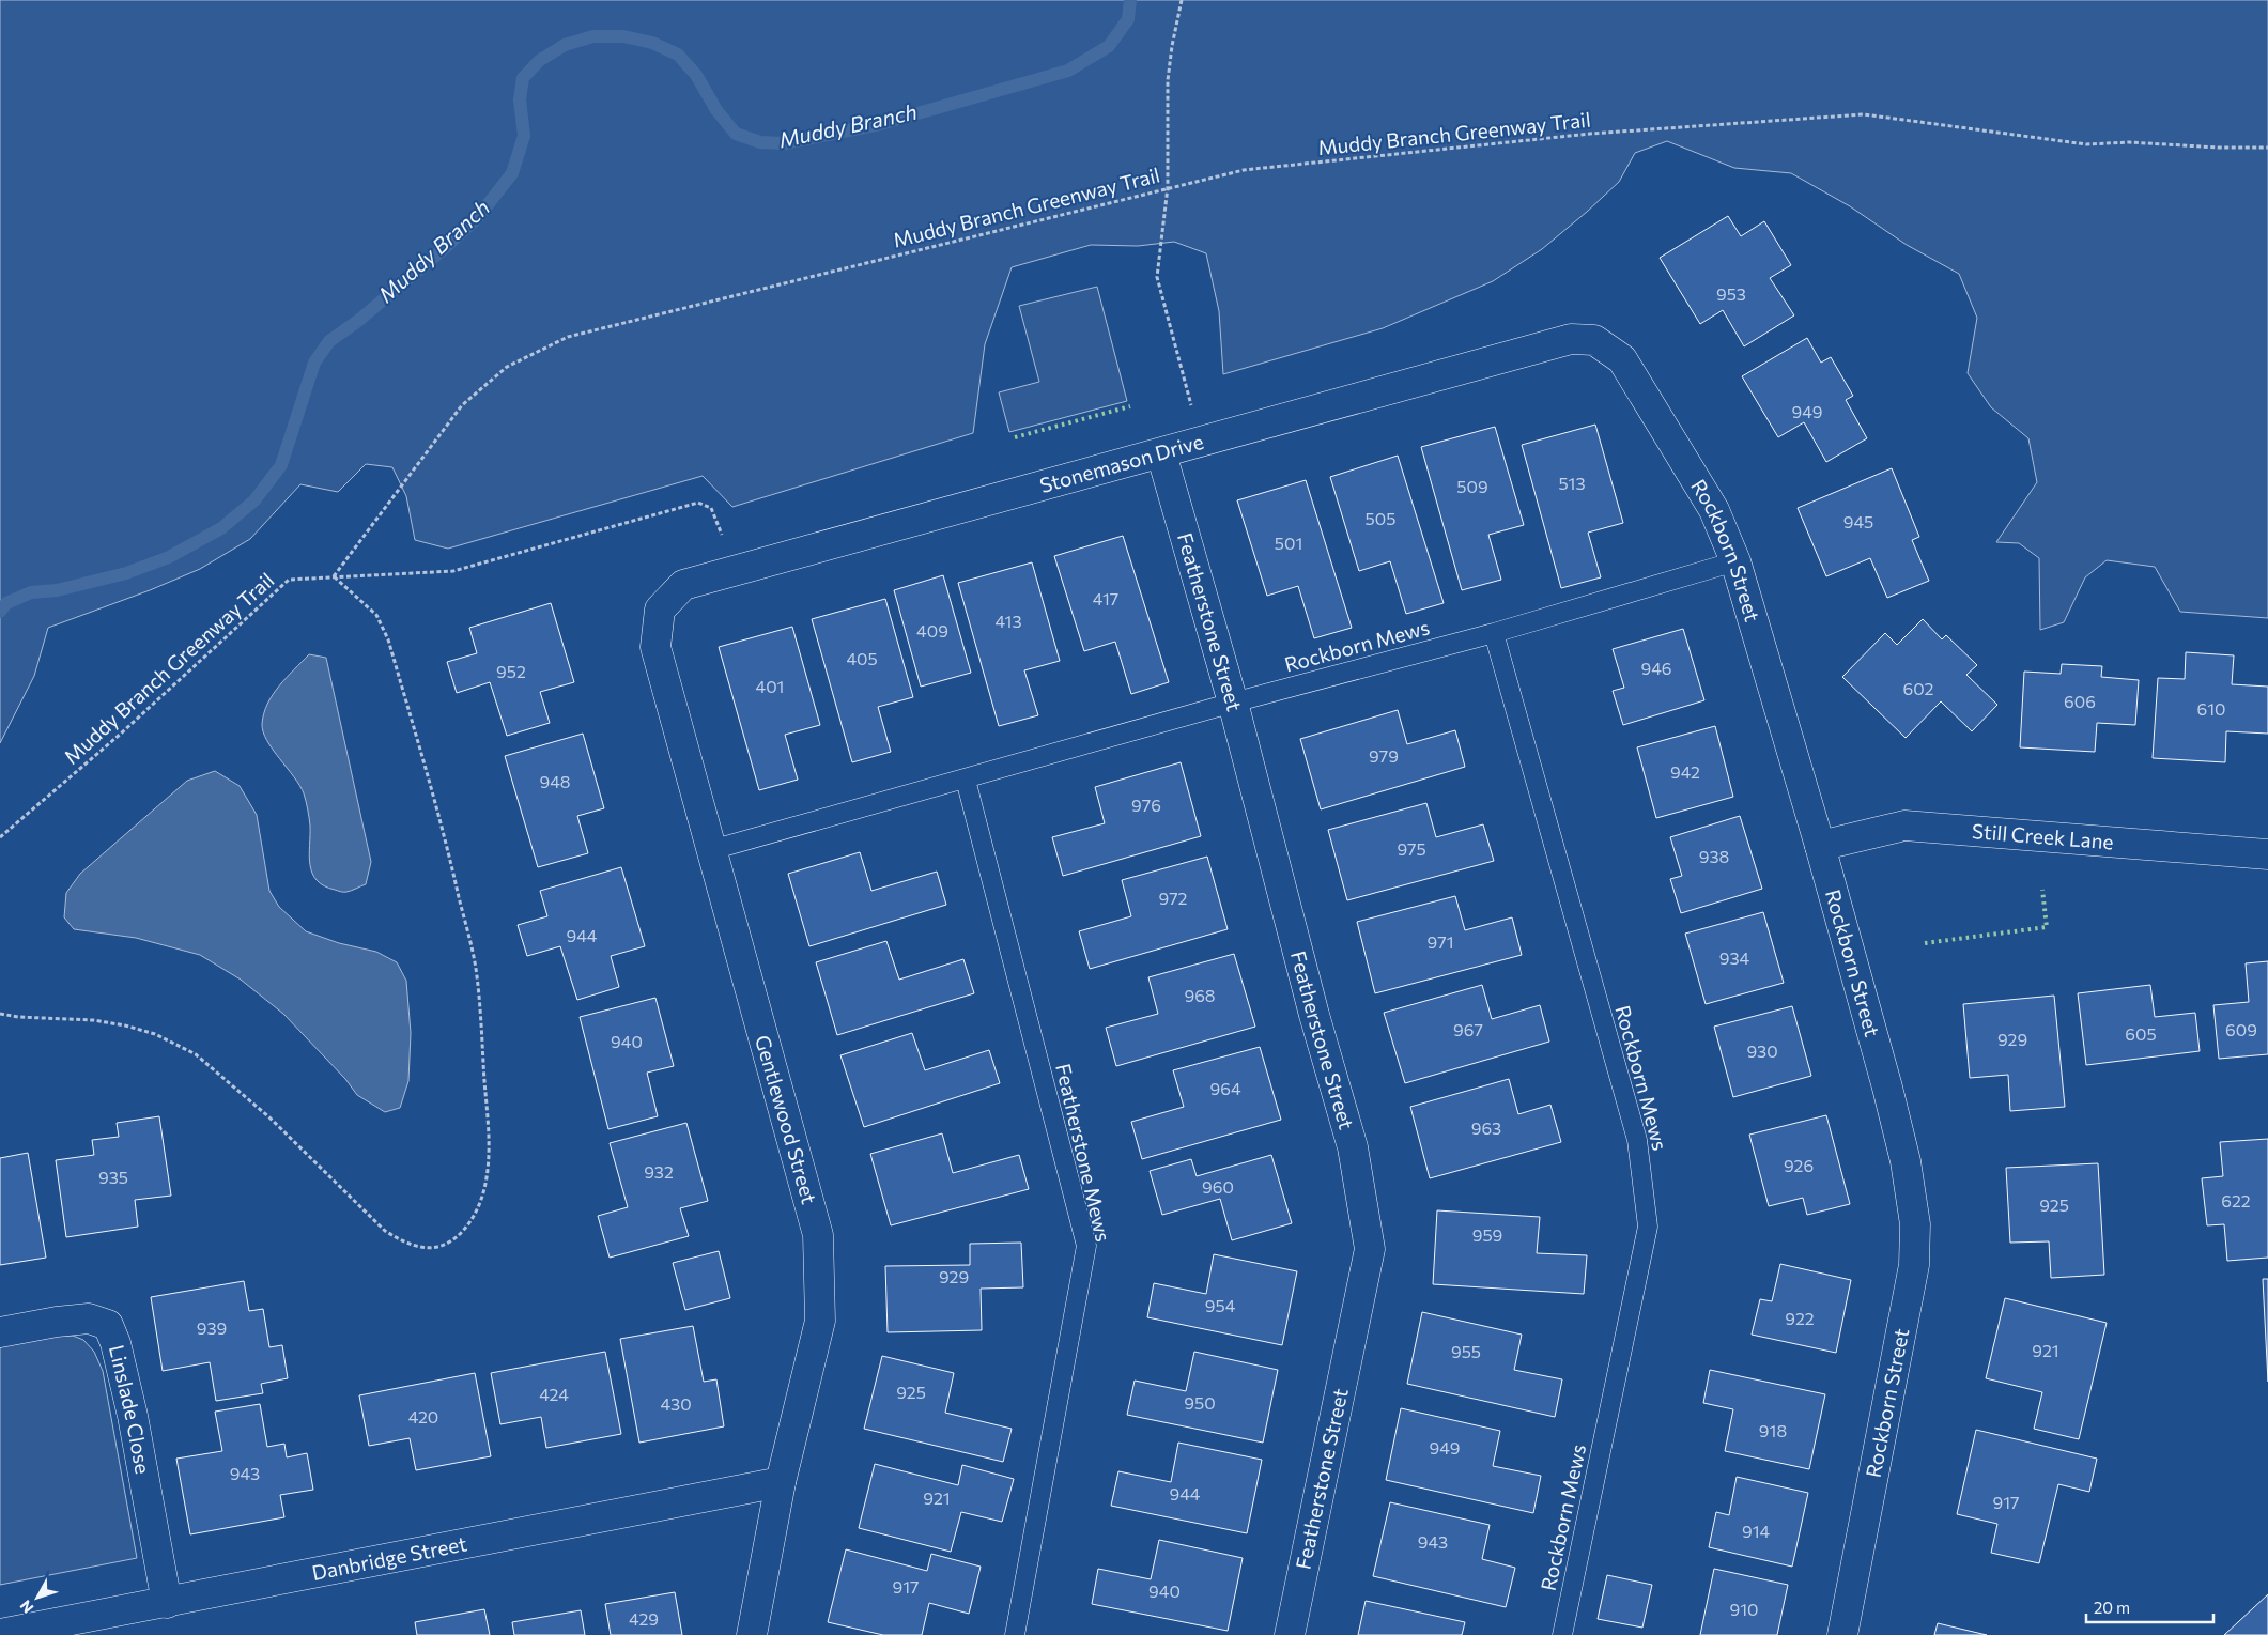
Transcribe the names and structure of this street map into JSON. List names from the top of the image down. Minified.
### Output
{"streets":{"street":["Stonemason Drive","Rockborn Street","Featherstone Street","Still Creek Lane","Gentlewood Street","Linslade Close","Danbridge Street"],"lane":["Rockborn Mews","Featherstone Mews"],"path":["Muddy Branch Greenway Trail"]},"crossings":[["Stonemason Drive","Rockborn Street"],["Stonemason Drive","Featherstone Street"],["Stonemason Drive","Gentlewood Street"],["Rockborn Street","Rockborn Mews"],["Rockborn Street","Still Creek Lane"],["Featherstone Street","Rockborn Mews"],["Gentlewood Street","Danbridge Street"],["Linslade Close","Danbridge Street"]],"water":["Muddy Branch"],"house_numbers":["953","949","513","509","505","945","501","417","413","409","405","946","952","401","602","606","610","979","942","948","976","975","938","972","944","971","934","968","967","609","605","929","940","930","964","963","926","932","935","960","622","925","959","929","954","922","939","921","955","925","424","950","430","420","918","949","943","944","921","917","914","943","917","940","910","429"],"scale_bar":"20 m","north":"bottom left"}
